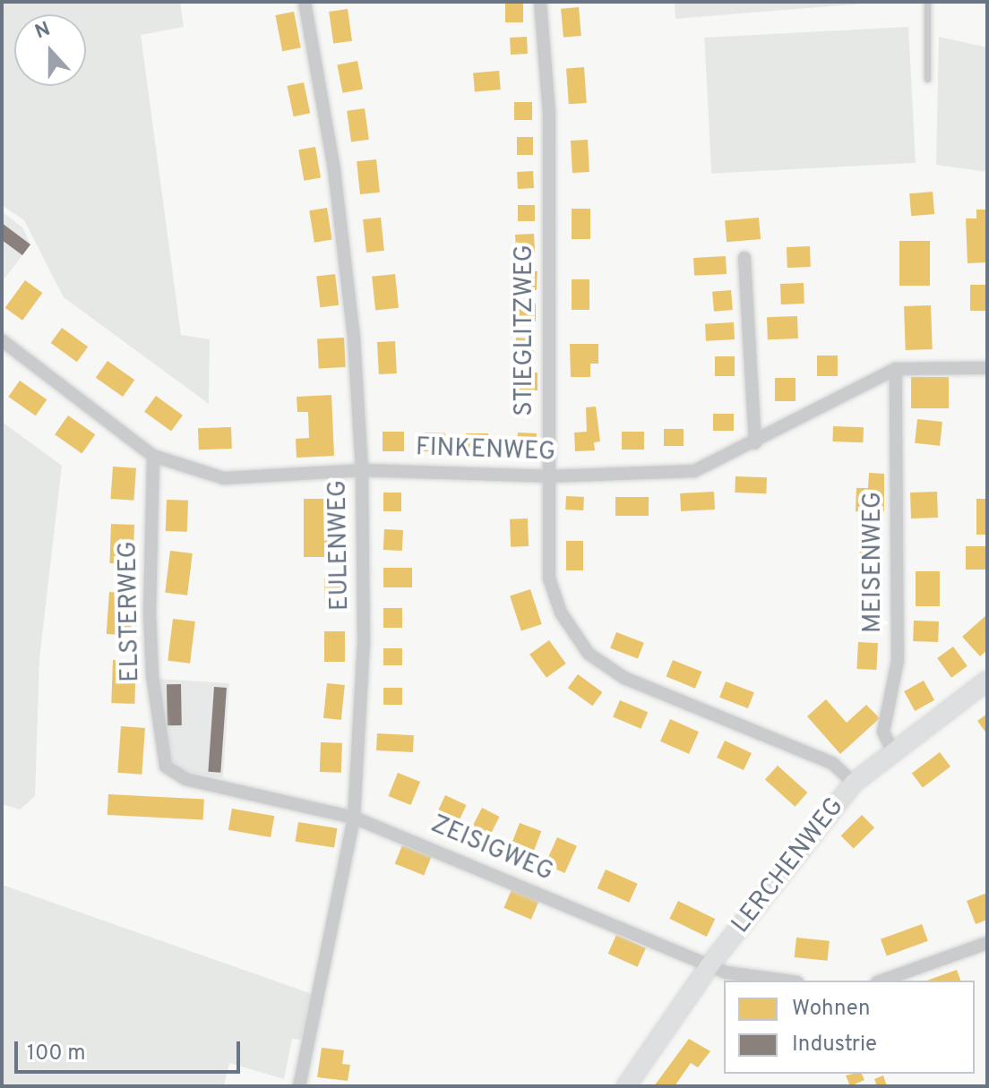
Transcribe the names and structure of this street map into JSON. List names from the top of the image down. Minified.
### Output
{"streets":{"street":["STIEGLITZWEG","FINKENWEG","EULENWEG","MEISENWEG","ELSTERWEG","ZEISIGWEG","LERCHENWEG"]},"crossings":[["STIEGLITZWEG","FINKENWEG"],["STIEGLITZWEG","LERCHENWEG"],["FINKENWEG","EULENWEG"],["FINKENWEG","MEISENWEG"],["FINKENWEG","ELSTERWEG"],["EULENWEG","ZEISIGWEG"],["MEISENWEG","LERCHENWEG"],["ELSTERWEG","ZEISIGWEG"],["ZEISIGWEG","LERCHENWEG"]],"legend":["Wohnen","Industrie"],"scale_bar":"100 m","north":"top"}
